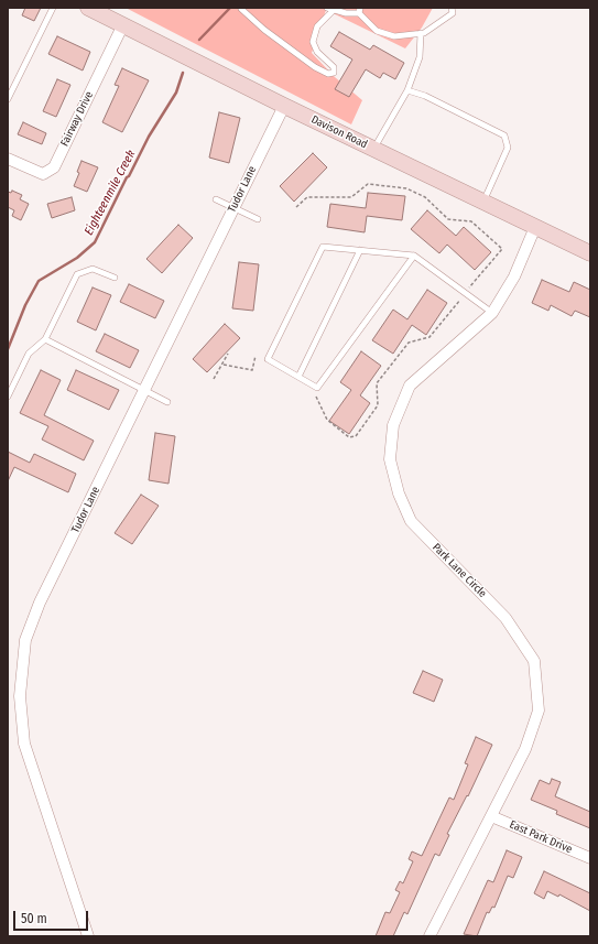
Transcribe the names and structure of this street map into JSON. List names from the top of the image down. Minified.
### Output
{"streets":{"street":["Fairway Drive","Davison Road","Tudor Lane","Park Lane Circle","East Park Drive"]},"crossings":[["Fairway Drive","Davison Road"],["Davison Road","Tudor Lane"],["Davison Road","Park Lane Circle"],["Park Lane Circle","East Park Drive"]],"water":["Eighteenmile Creek"],"scale_bar":"50 m"}
